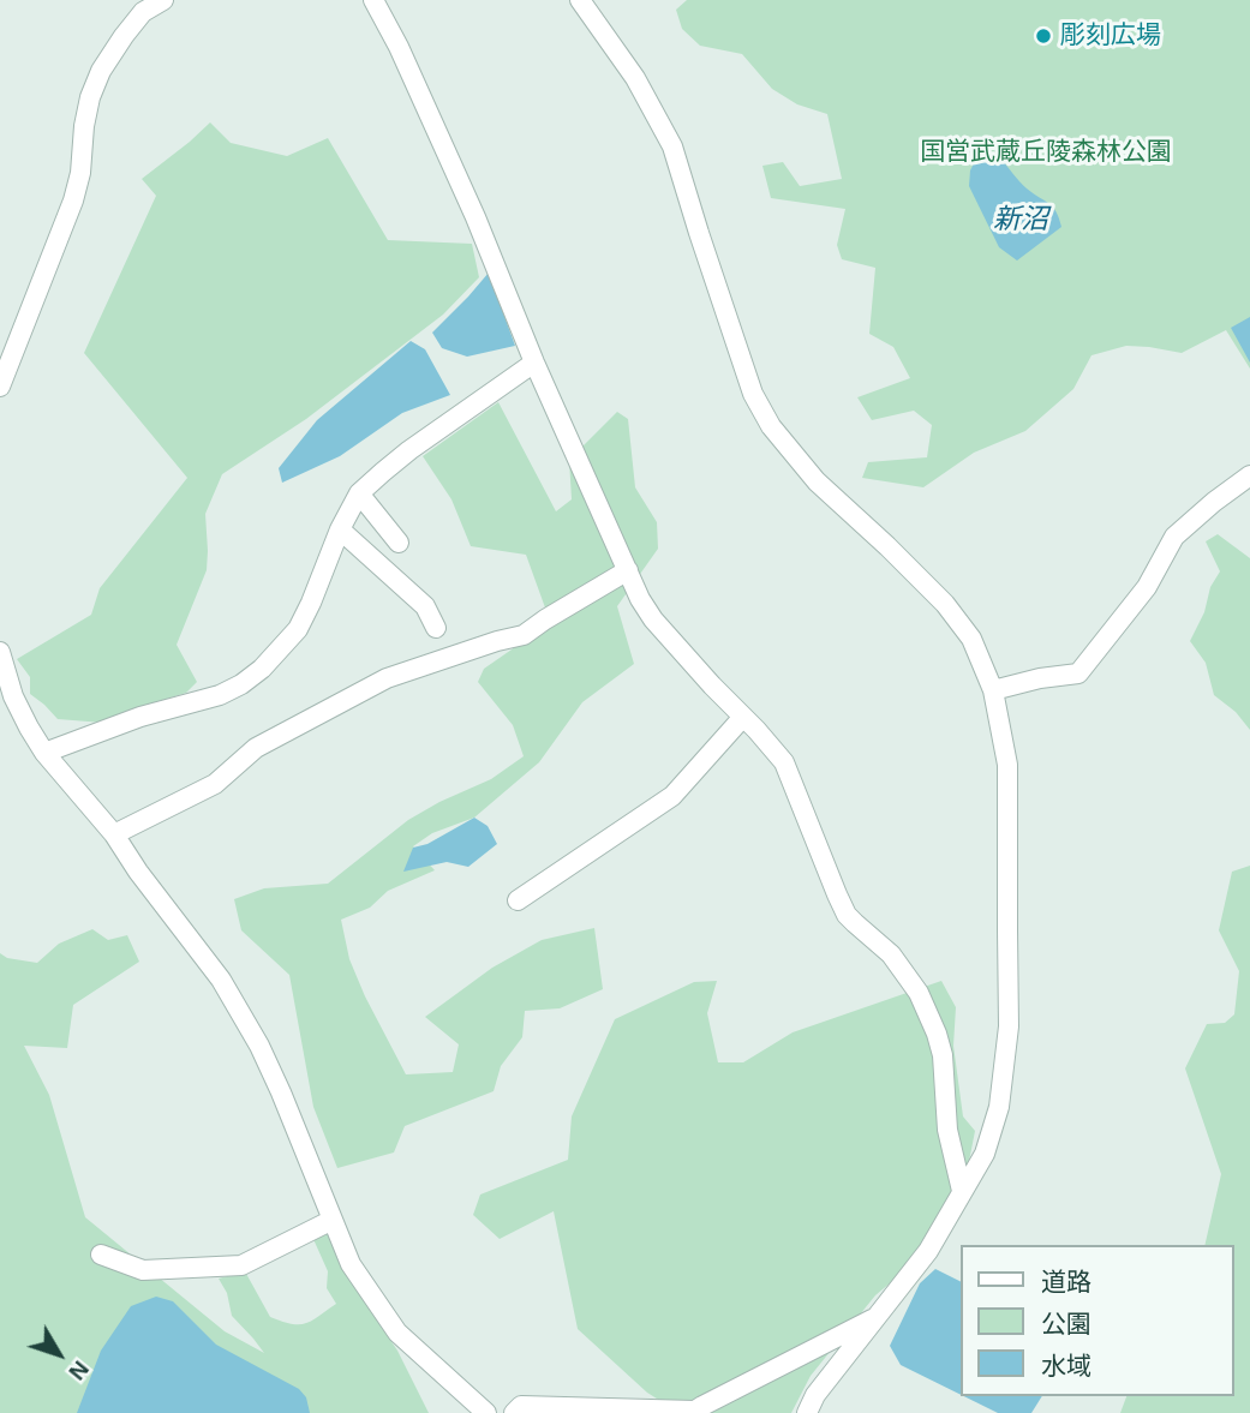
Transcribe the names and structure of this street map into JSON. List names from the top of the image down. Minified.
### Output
{"water":["新沼"],"parks":["国営武蔵丘陵森林公園"],"places":["彫刻広場"],"legend":["道路","公園","水域"],"north":"bottom right"}
